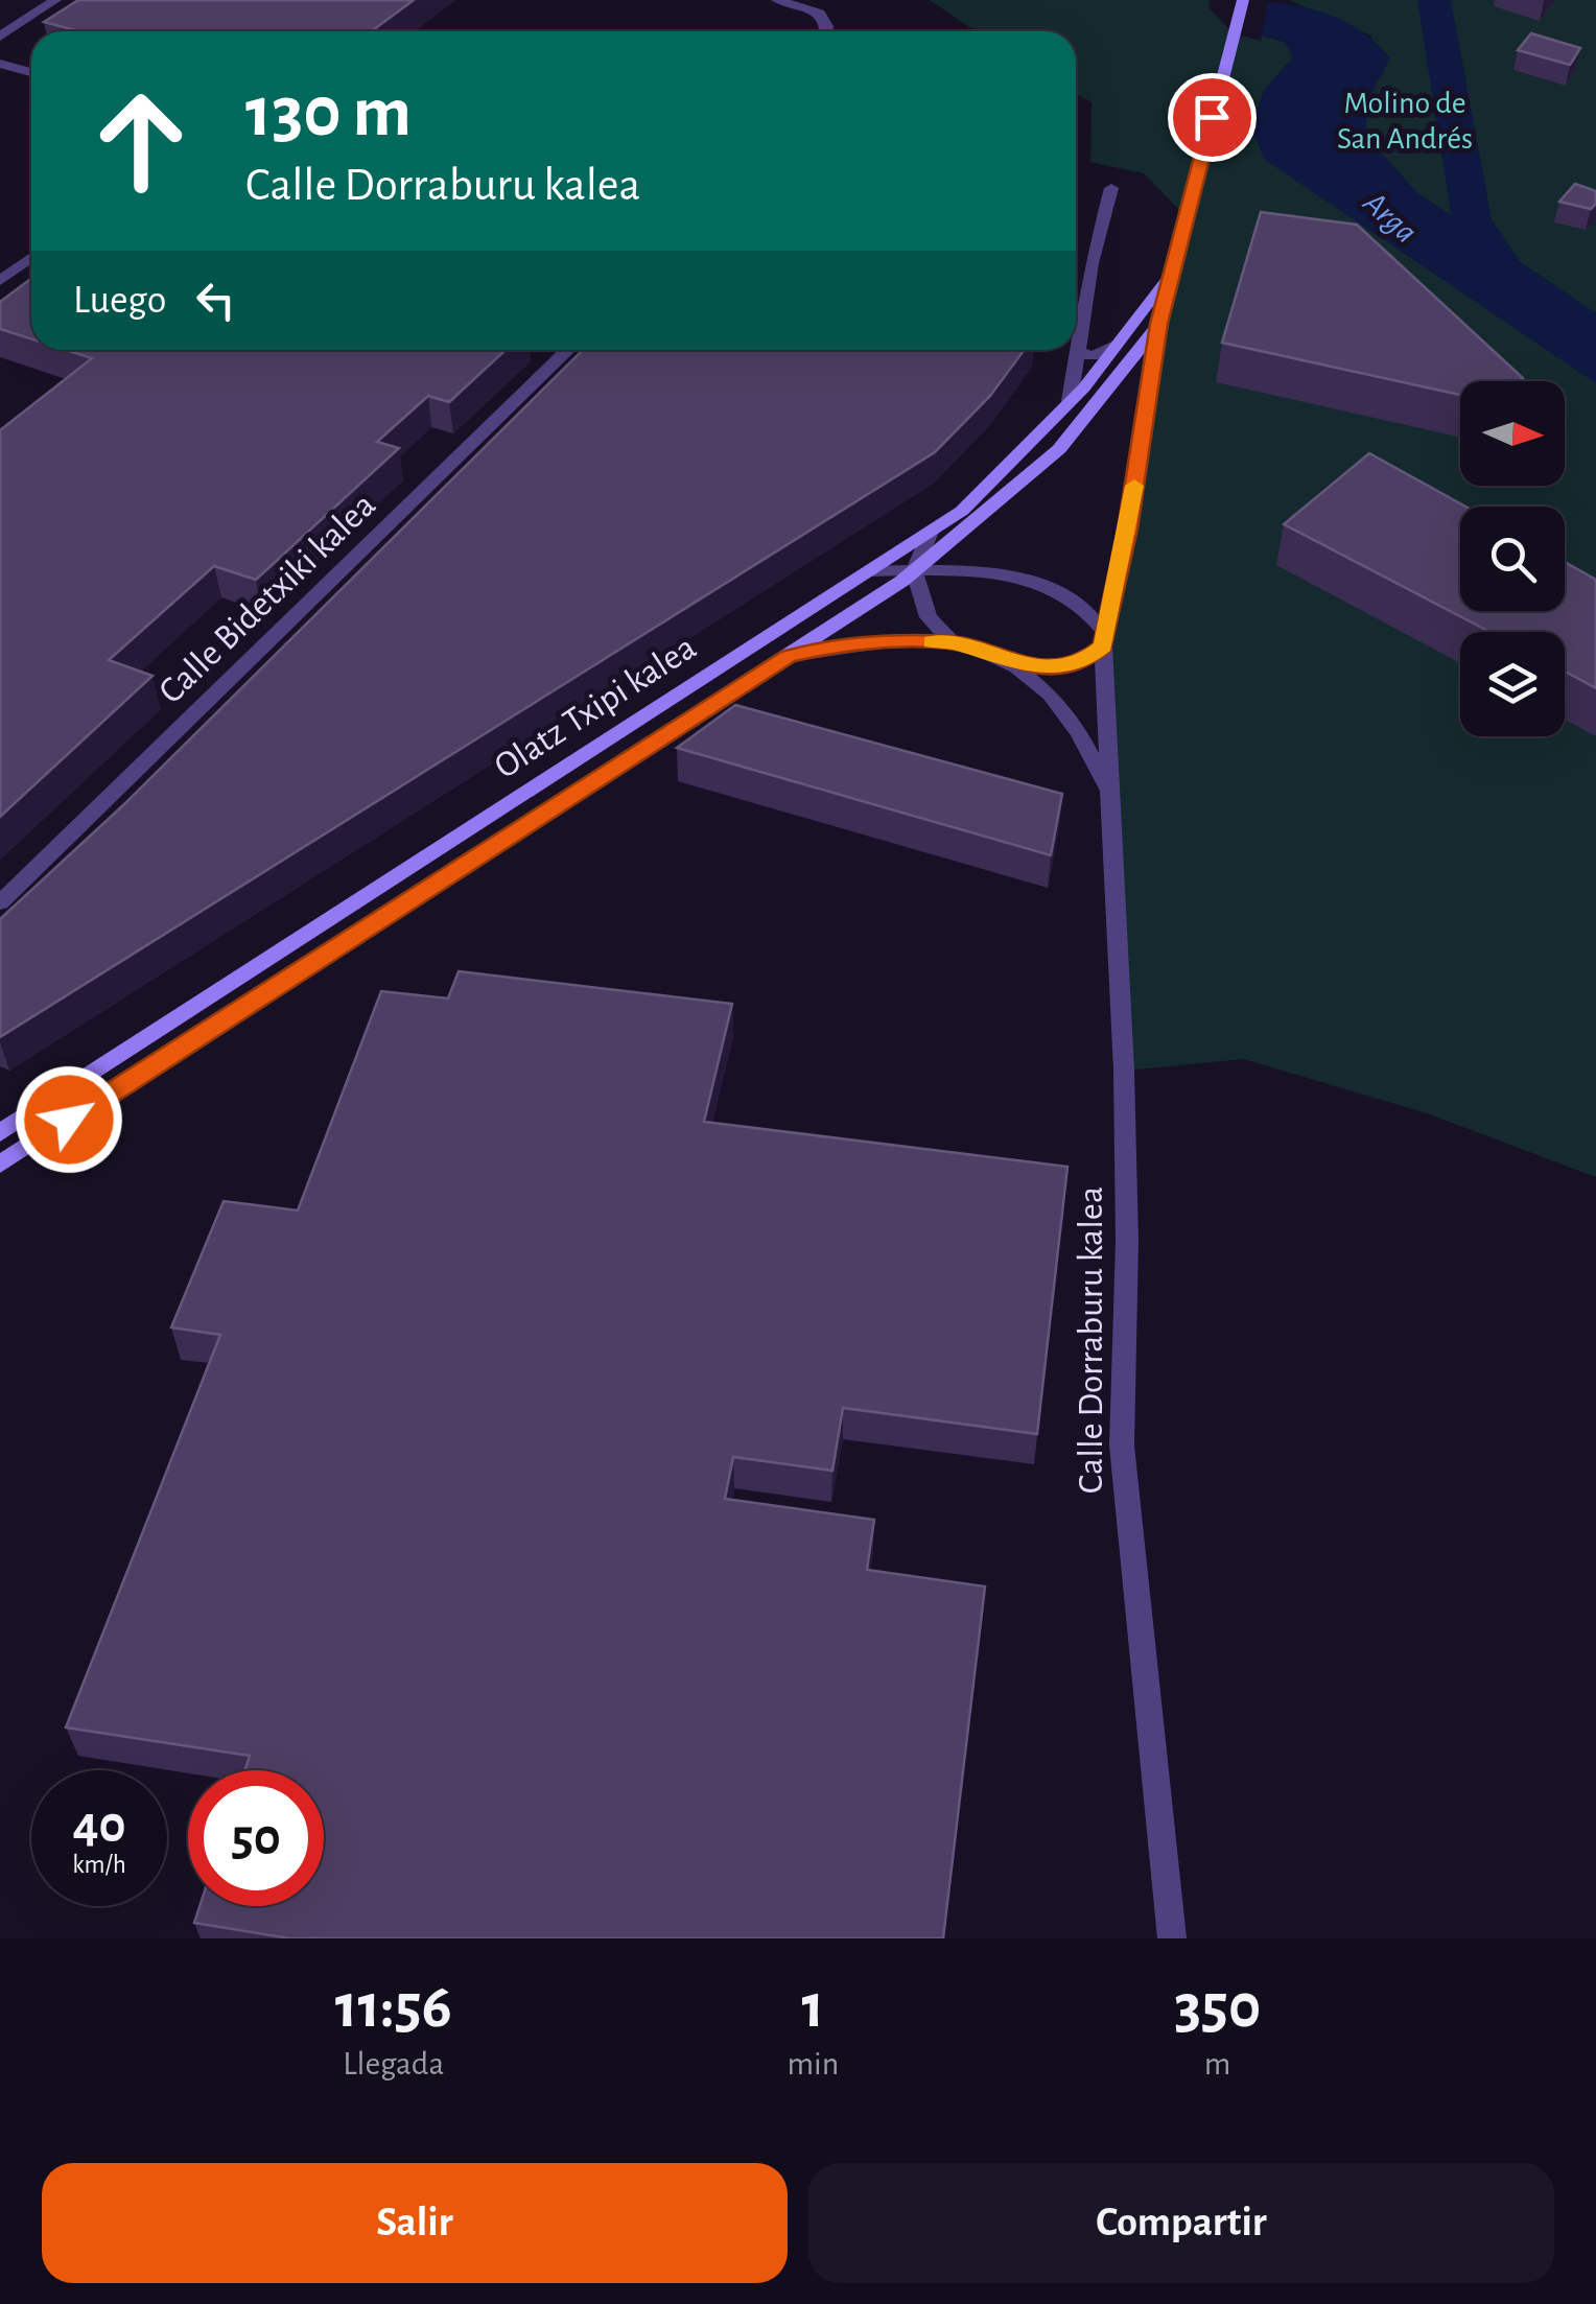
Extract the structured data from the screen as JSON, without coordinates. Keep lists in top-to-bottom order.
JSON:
{
  "streets": {
    "main road": ["Olatz Txipi kalea", "Calle Dorraburu kalea"],
    "street": ["Calle Bidetxiki kalea"]
  },
  "crossings": [
    ["Olatz Txipi kalea", "Calle Dorraburu kalea"]
  ],
  "water": ["Arga"],
  "parks": ["Molino de San Andrés"],
  "north": "right",
  "page": {
    "turn": ["130 m", "Calle Dorraburu kalea"],
    "then": "Luego",
    "speed": "40 km/h",
    "limit": "50",
    "eta": [
      "11:56",
      "Llegada",
      "1",
      "min",
      "350",
      "m"
    ],
    "buttons": ["Salir", "Compartir"]
  }
}
